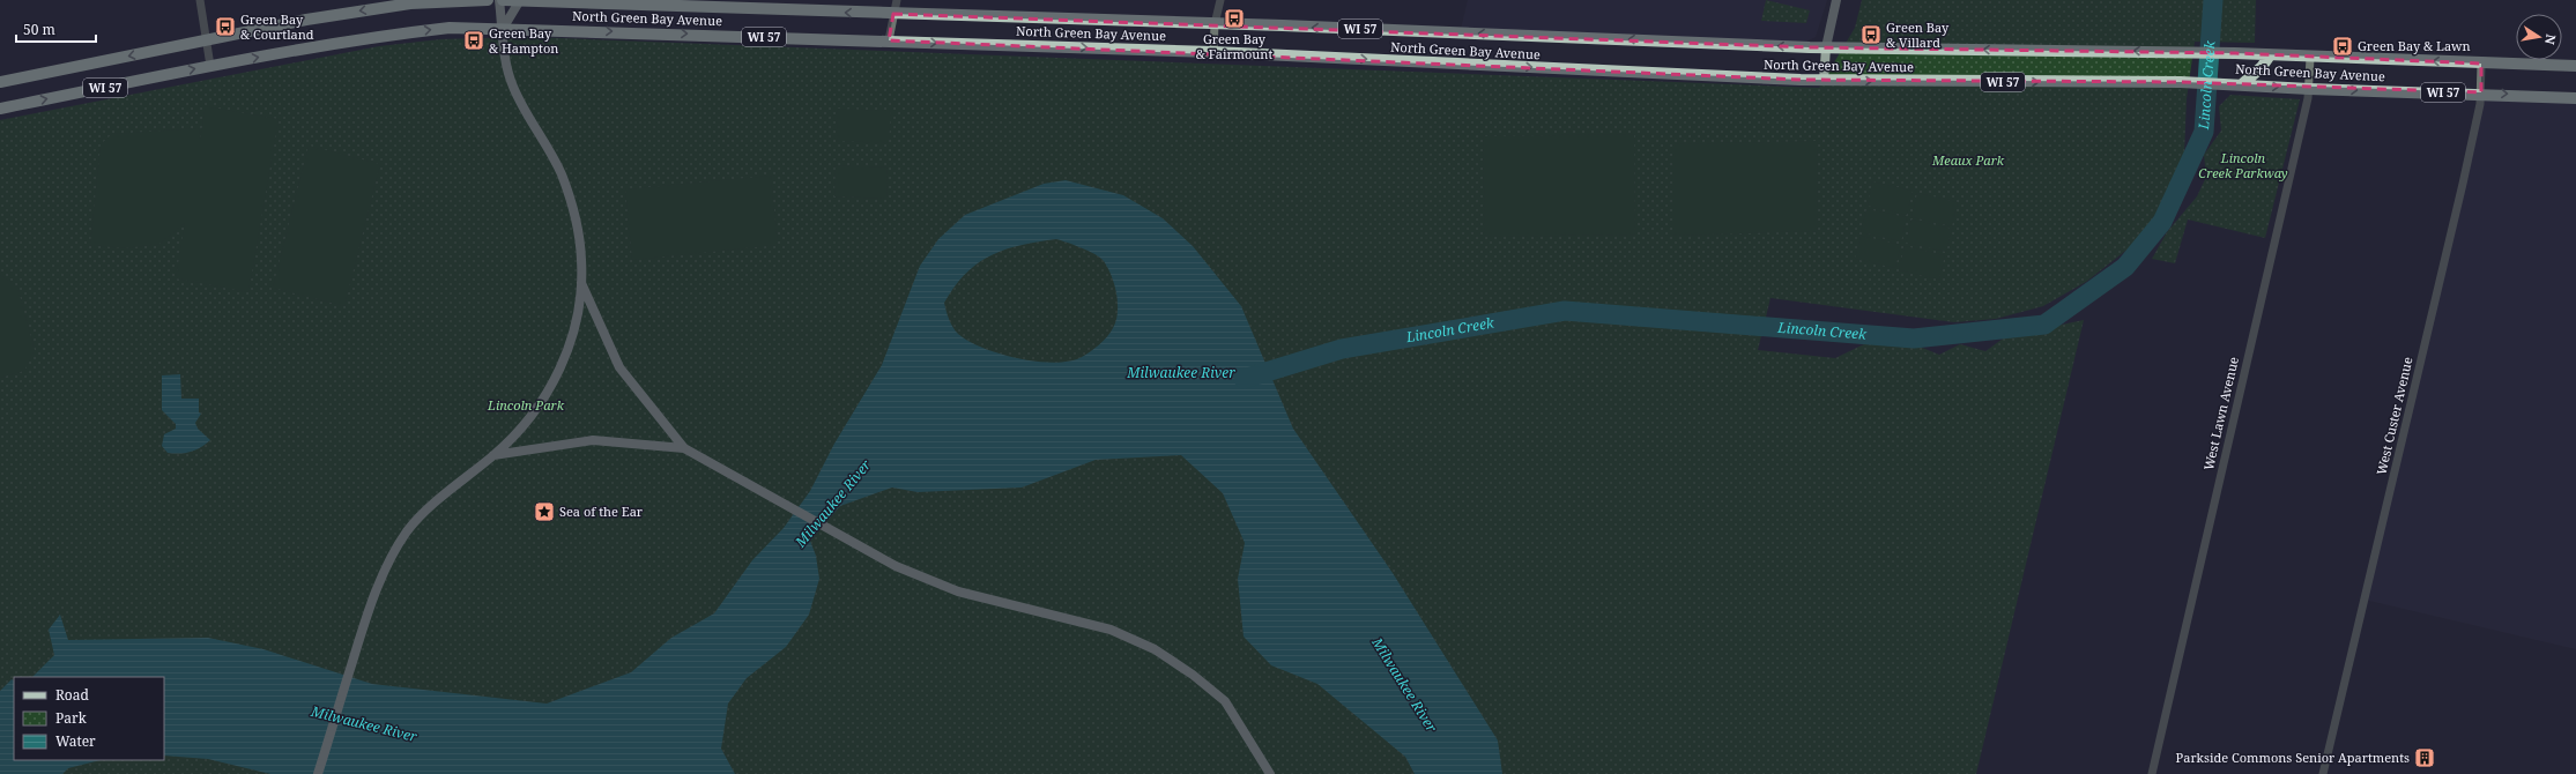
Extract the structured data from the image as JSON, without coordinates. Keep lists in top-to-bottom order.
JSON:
{
  "streets": {
    "main road": ["North Green Bay Avenue", "WI 57"],
    "street": ["West Lawn Avenue", "West Custer Avenue"]
  },
  "crossings": [
    ["North Green Bay Avenue", "West Lawn Avenue"],
    ["North Green Bay Avenue", "West Custer Avenue"]
  ],
  "water": ["Lincoln Creek", "Milwaukee River"],
  "parks": ["Lincoln Creek Parkway", "Meaux Park", "Lincoln Park"],
  "places": {
    "bus stop": [
      "Green Bay & Fairmount",
      "Green Bay & Courtland",
      "Green Bay & Villard",
      "Green Bay & Hampton",
      "Green Bay & Lawn"
    ],
    "place": ["Sea of the Ear"],
    "building": ["Parkside Commons Senior Apartments"]
  },
  "legend": ["Road", "Park", "Water"],
  "scale_bar": "50 m",
  "north": "right"
}
